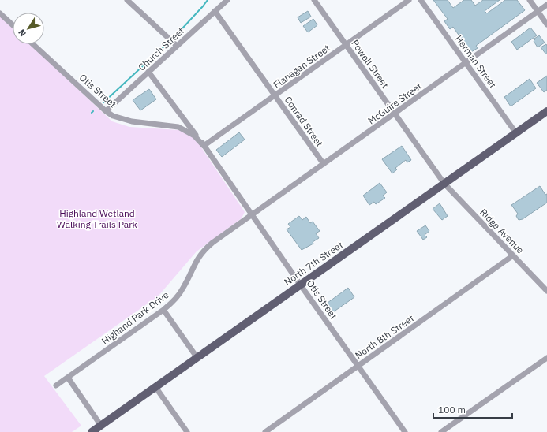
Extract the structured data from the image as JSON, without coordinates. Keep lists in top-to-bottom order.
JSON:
{
  "streets": {
    "main road": ["North 7th Street"],
    "street": [
      "Church Street",
      "Herman Street",
      "Powell Street",
      "Flanagan Street",
      "Otis Street",
      "McGuire Street",
      "Conrad Street",
      "Ridge Avenue",
      "Highand Park Drive",
      "North 8th Street"
    ]
  },
  "crossings": [
    ["Church Street", "Otis Street"],
    ["Church Street", "Conrad Street"],
    ["Herman Street", "McGuire Street"],
    ["Herman Street", "North 7th Street"],
    ["Powell Street", "Flanagan Street"],
    ["Powell Street", "McGuire Street"],
    ["Powell Street", "Ridge Avenue"],
    ["Powell Street", "North 7th Street"],
    ["Flanagan Street", "Otis Street"],
    ["Flanagan Street", "Conrad Street"],
    ["Otis Street", "McGuire Street"],
    ["Otis Street", "North 7th Street"],
    ["Otis Street", "Highand Park Drive"],
    ["Otis Street", "North 8th Street"],
    ["McGuire Street", "Conrad Street"],
    ["McGuire Street", "Highand Park Drive"],
    ["Ridge Avenue", "North 7th Street"],
    ["Ridge Avenue", "North 8th Street"]
  ],
  "parks": ["Highland Wetland Walking Trails Park"],
  "scale_bar": "100 m",
  "north": "bottom left"
}
